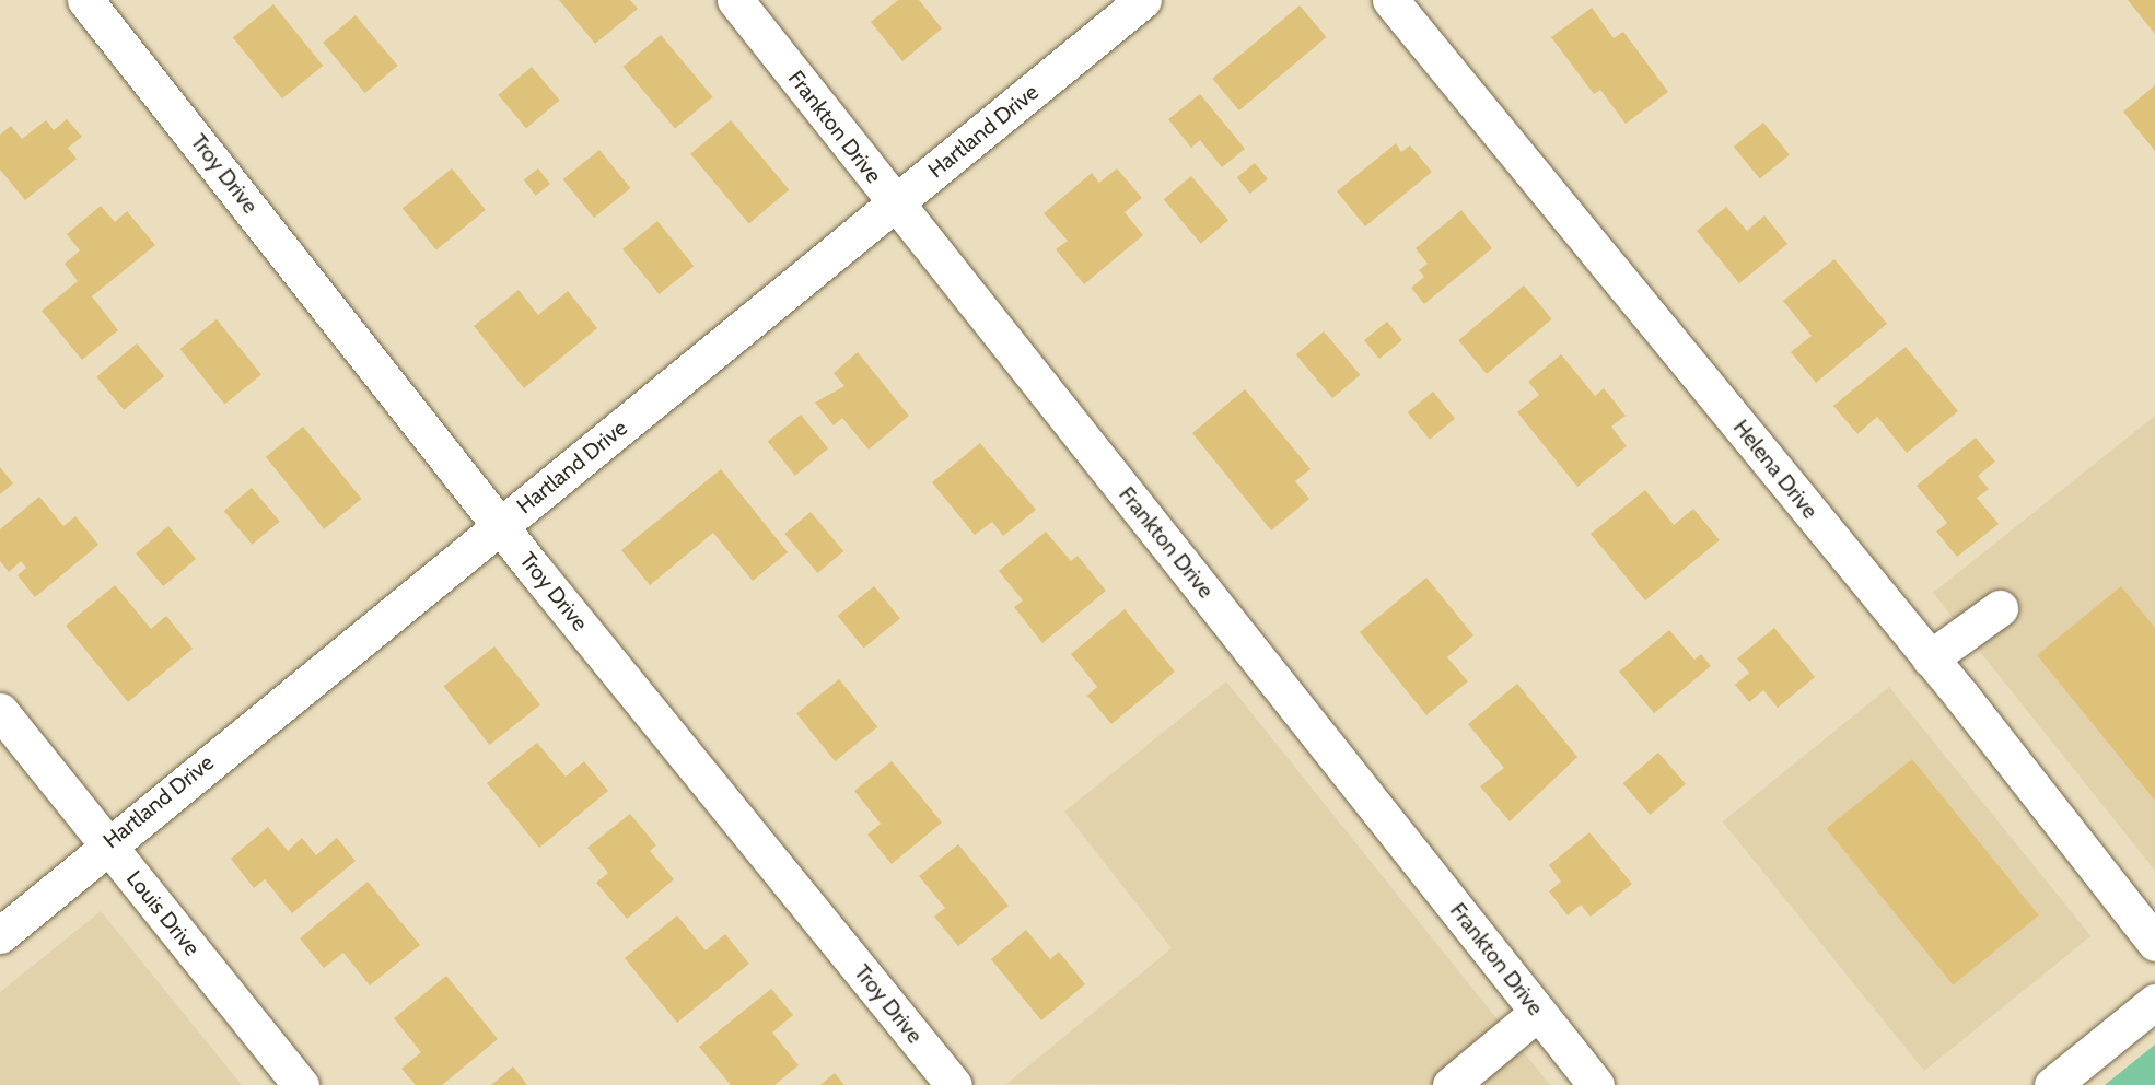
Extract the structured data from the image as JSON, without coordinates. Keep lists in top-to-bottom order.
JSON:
{
  "streets": {
    "street": [
      "Frankton Drive",
      "Hartland Drive",
      "Troy Drive",
      "Helena Drive",
      "Louis Drive"
    ]
  },
  "crossings": [
    ["Frankton Drive", "Hartland Drive"],
    ["Hartland Drive", "Troy Drive"],
    ["Hartland Drive", "Louis Drive"]
  ]
}
